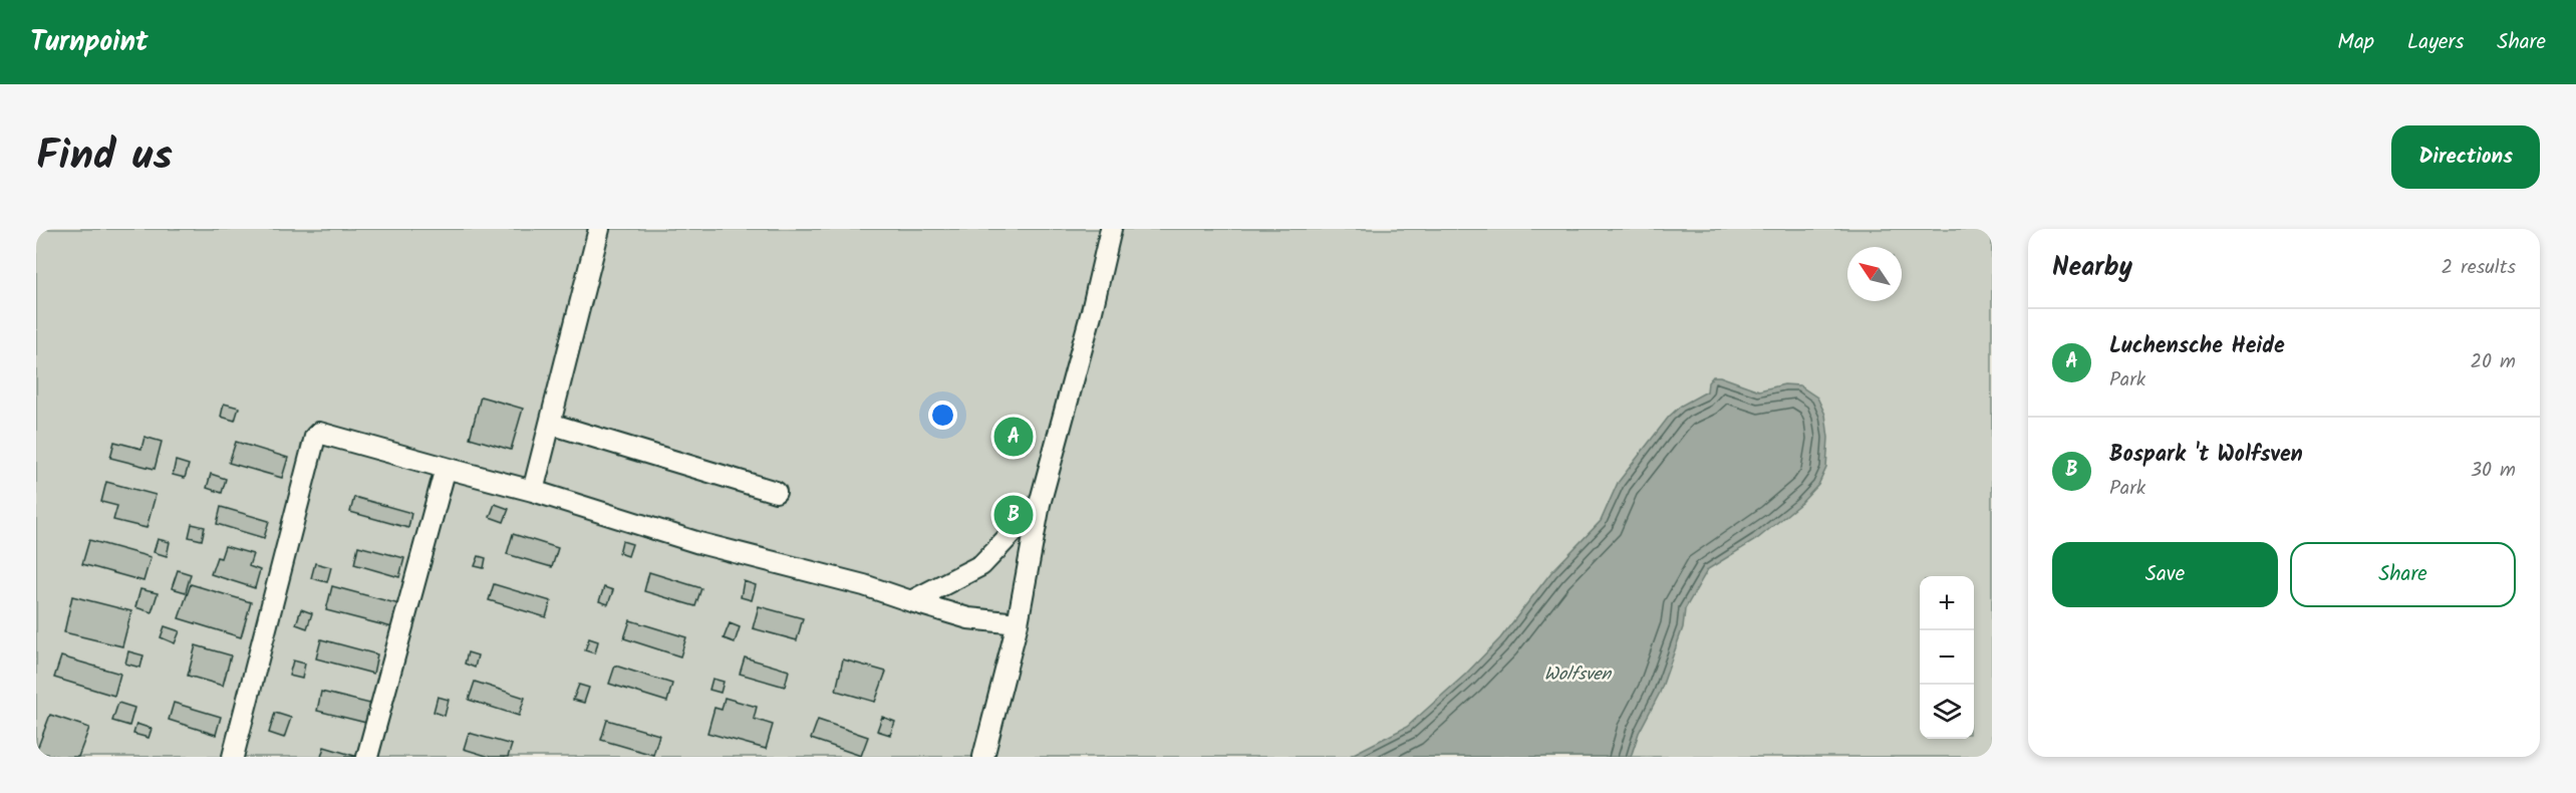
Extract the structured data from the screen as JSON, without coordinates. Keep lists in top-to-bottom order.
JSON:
{
  "water": ["Wolfsven"],
  "north": "top left",
  "page": {
    "header": "Turnpoint",
    "nav": ["Map", "Layers", "Share"],
    "title": "Find us",
    "buttons": [
      "Directions",
      ["Save", "Share"]
    ],
    "heading": ["Nearby", "2 results"],
    "list": [
      {
        "mark": "A",
        "name": "Luchensche Heide",
        "note": "Park",
        "value": "20 m"
      },
      {
        "mark": "B",
        "name": "Bospark 't Wolfsven",
        "note": "Park",
        "value": "30 m"
      }
    ],
    "pins": ["A", "B"],
    "map_buttons": ["+", "−"]
  }
}
